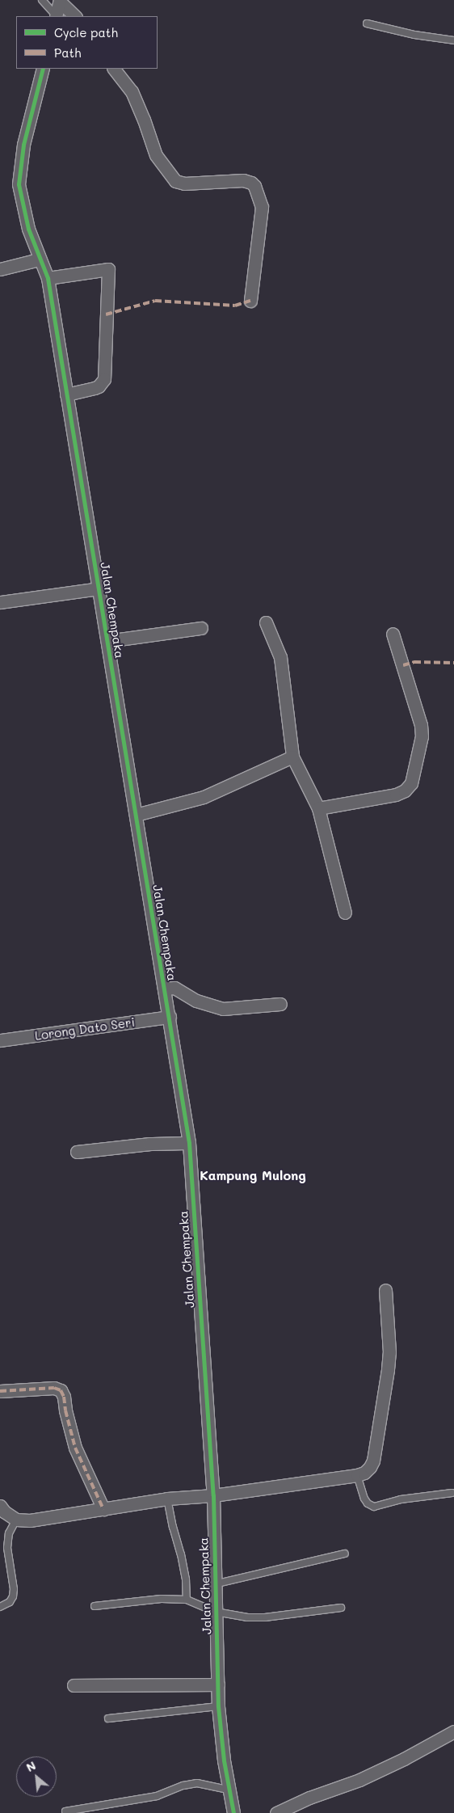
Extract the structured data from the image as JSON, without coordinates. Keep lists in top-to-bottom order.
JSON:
{
  "streets": {
    "street": ["Jalan Chempaka", "Lorong Dato Seri"]
  },
  "crossings": [
    ["Jalan Chempaka", "Lorong Dato Seri"]
  ],
  "districts": ["Kampung Mulong"],
  "legend": ["Cycle path", "Path"],
  "north": "top left"
}
